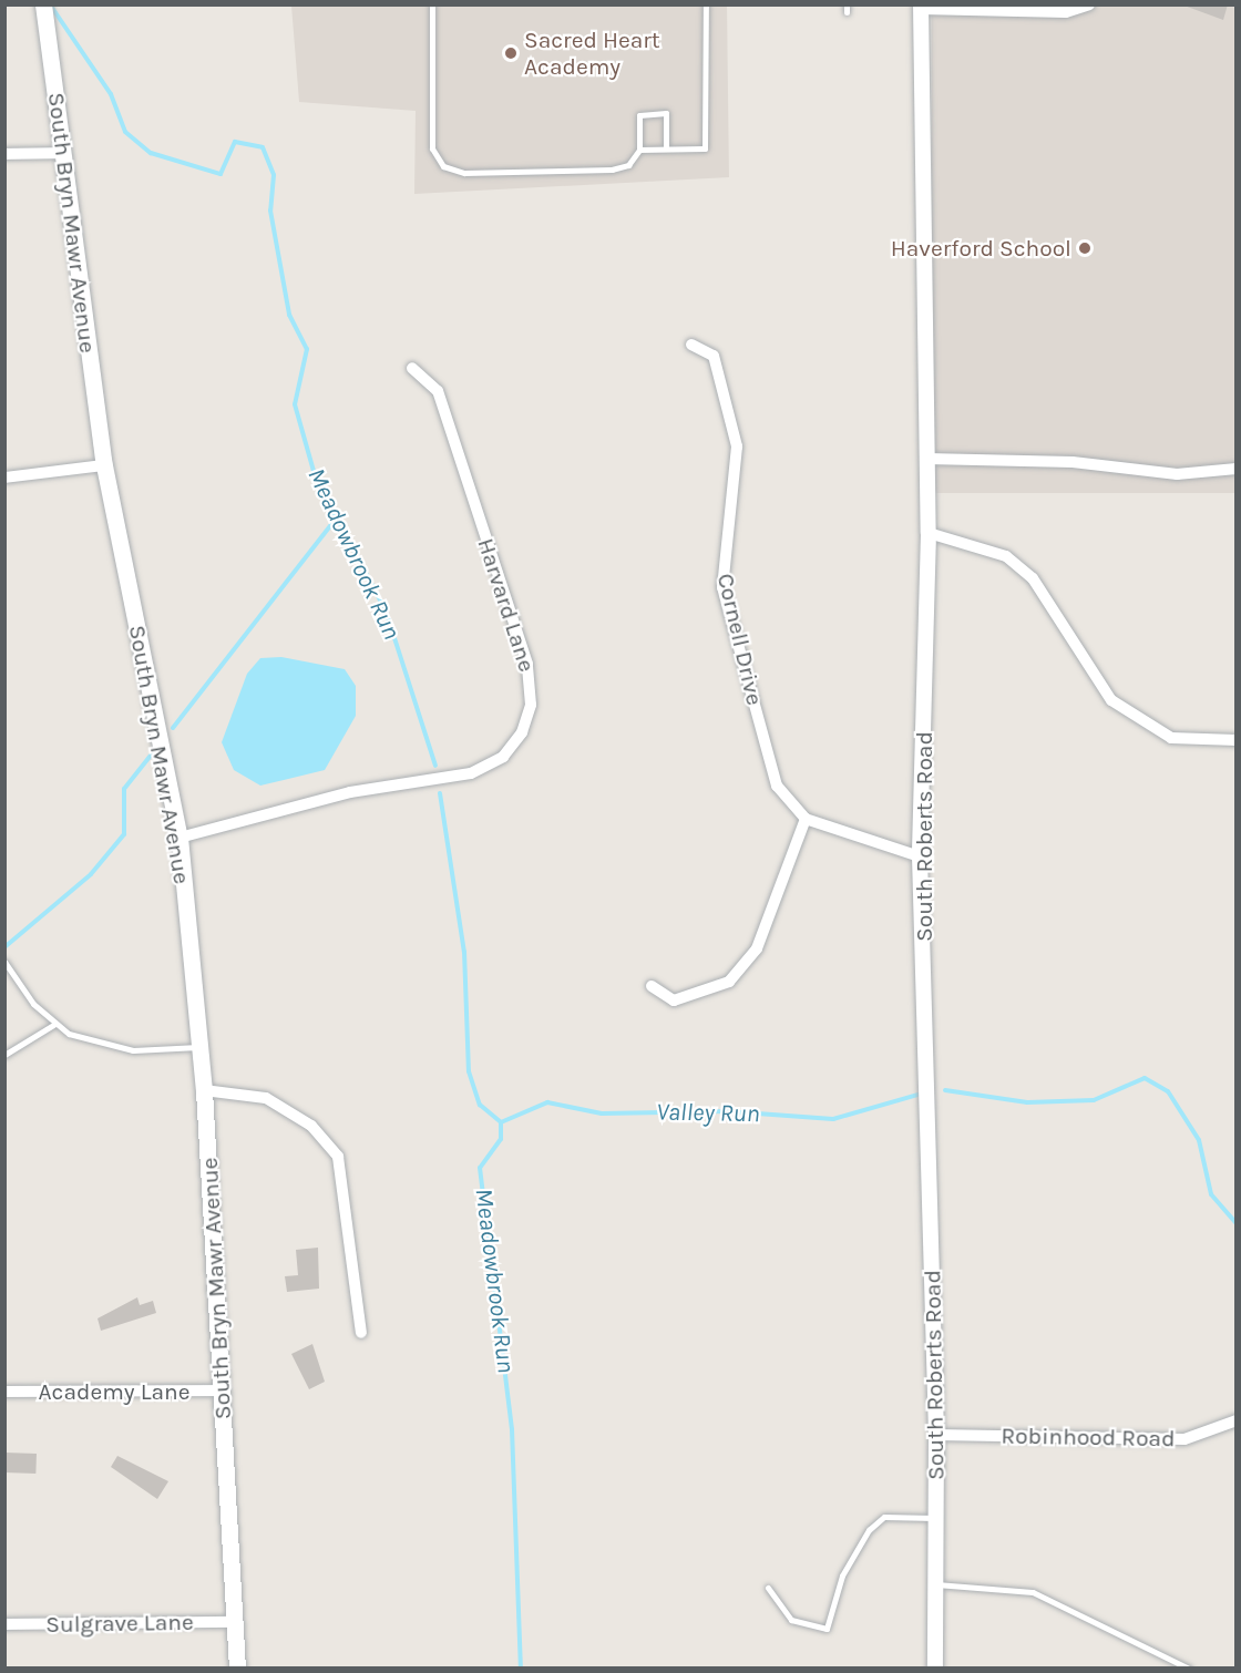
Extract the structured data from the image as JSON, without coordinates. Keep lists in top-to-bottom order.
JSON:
{
  "streets": {
    "main road": ["South Bryn Mawr Avenue"],
    "street": [
      "Harvard Lane",
      "Cornell Drive",
      "South Roberts Road",
      "Academy Lane",
      "Robinhood Road",
      "Sulgrave Lane"
    ]
  },
  "crossings": [
    ["South Bryn Mawr Avenue", "Harvard Lane"],
    ["South Bryn Mawr Avenue", "Academy Lane"],
    ["South Bryn Mawr Avenue", "Sulgrave Lane"],
    ["South Roberts Road", "Robinhood Road"]
  ],
  "water": ["Meadowbrook Run", "Valley Run"],
  "places": ["Sacred Heart Academy", "Haverford School"]
}
